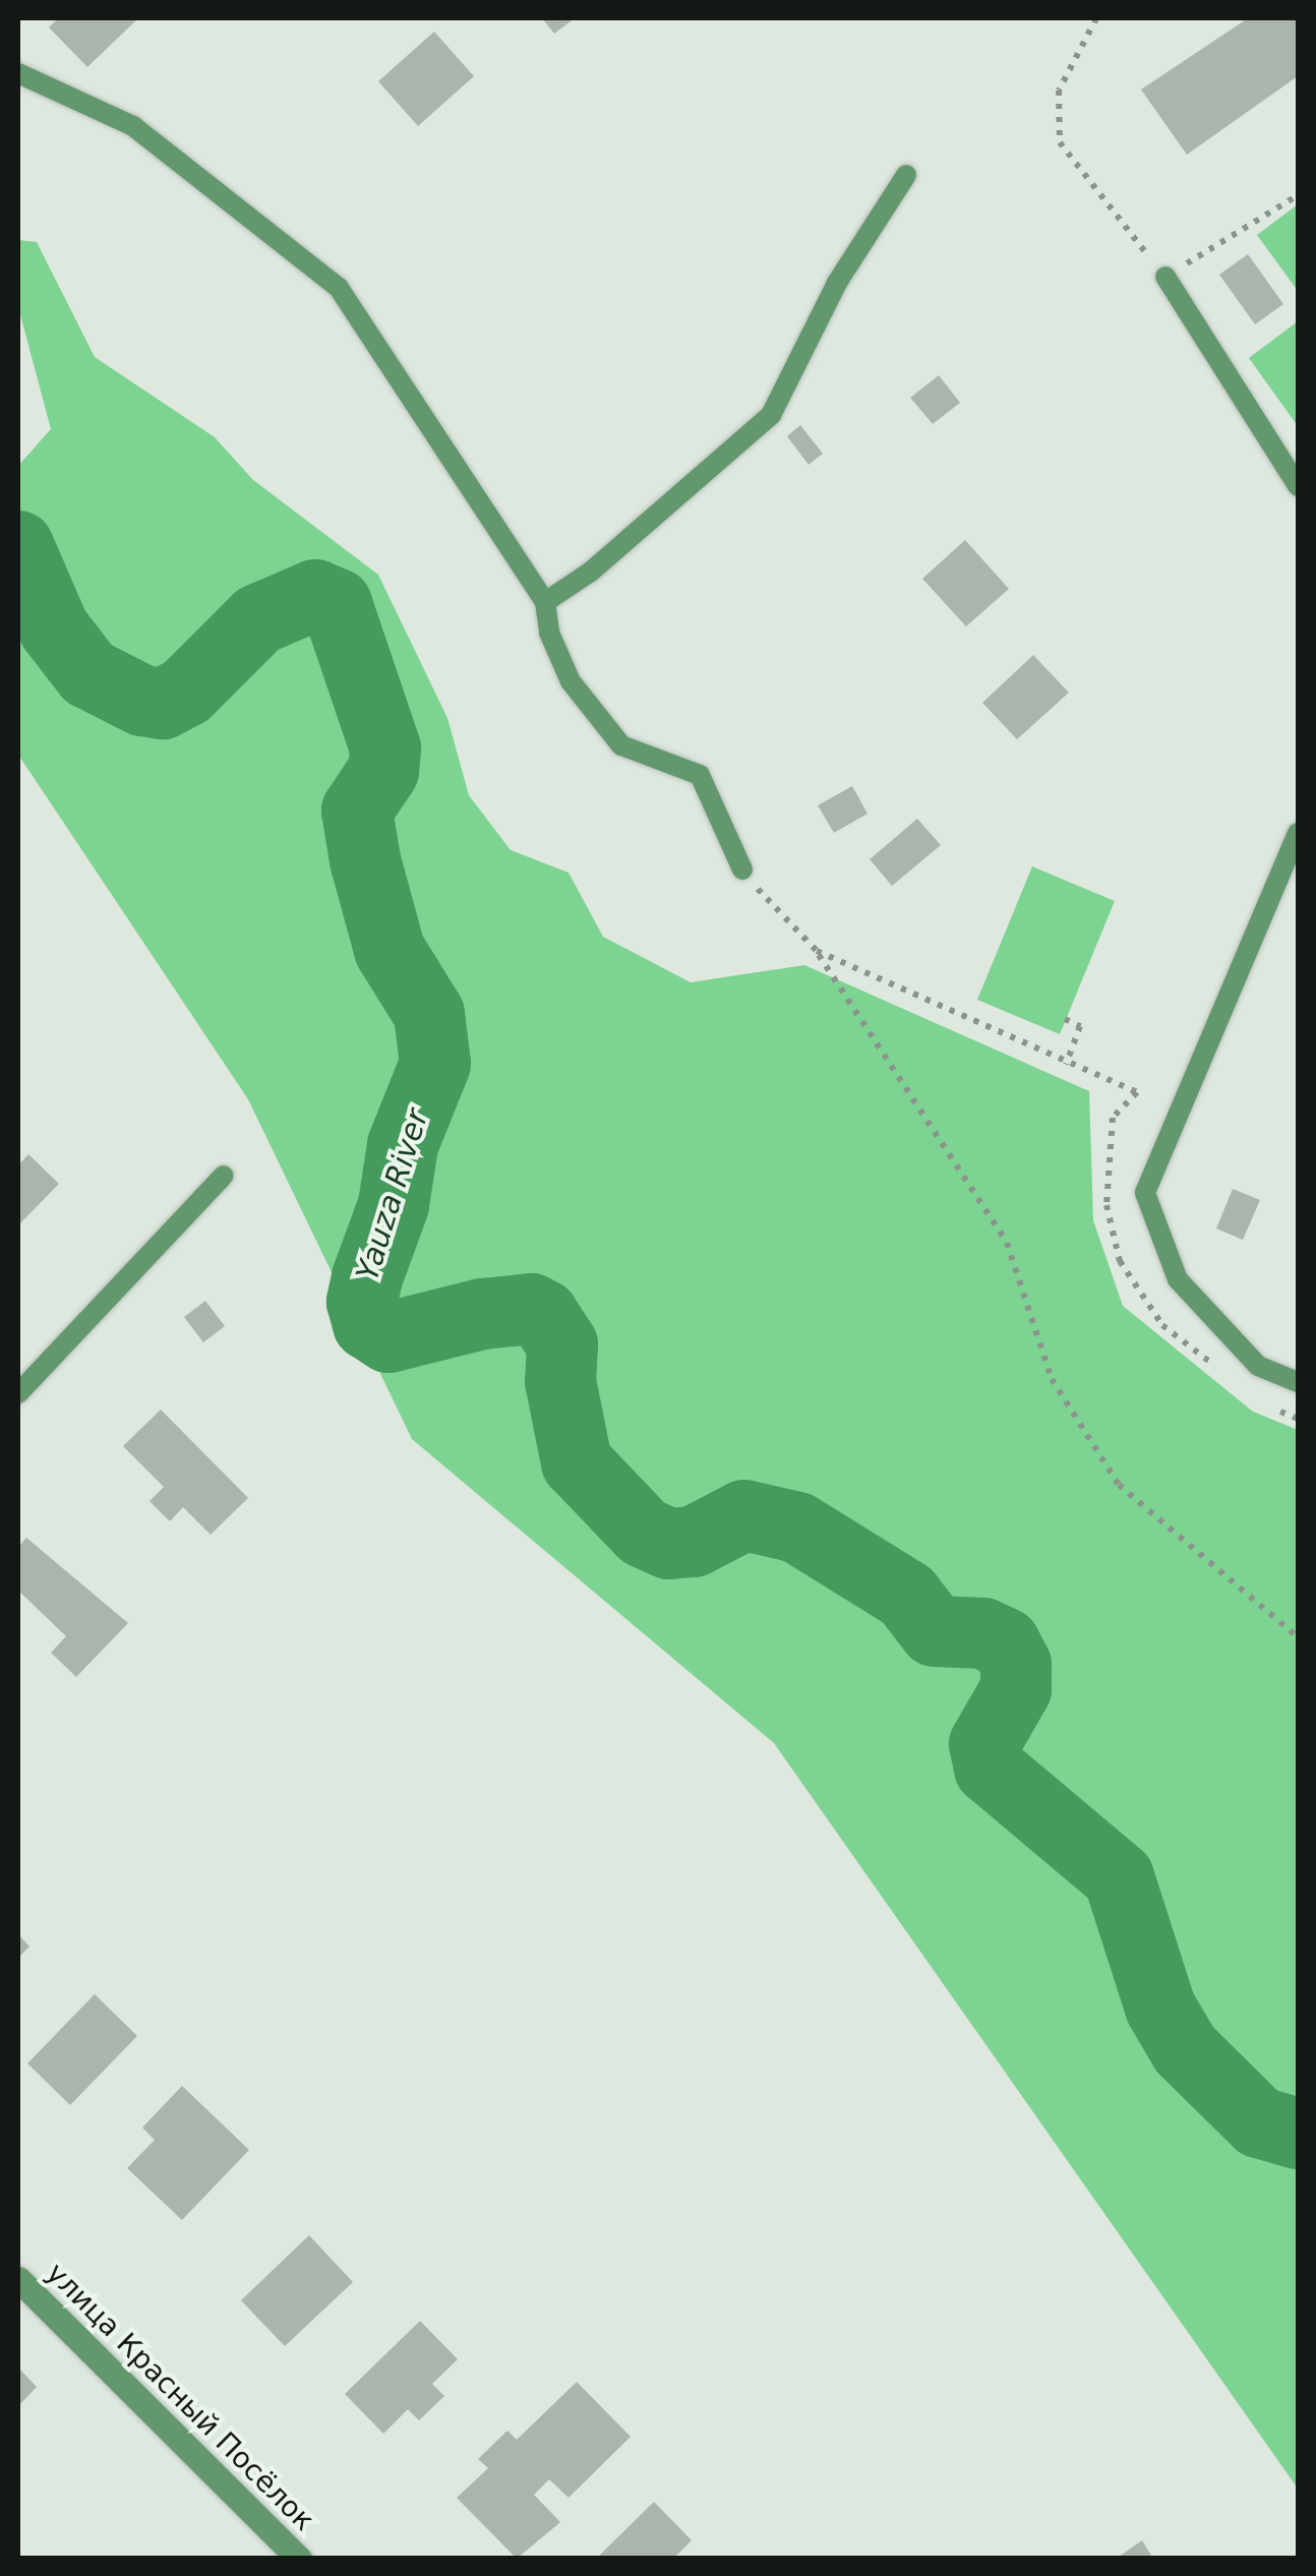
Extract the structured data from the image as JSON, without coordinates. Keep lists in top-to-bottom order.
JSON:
{
  "streets": {
    "street": ["улица Красный Посёлок"]
  },
  "water": ["Yauza River"]
}
